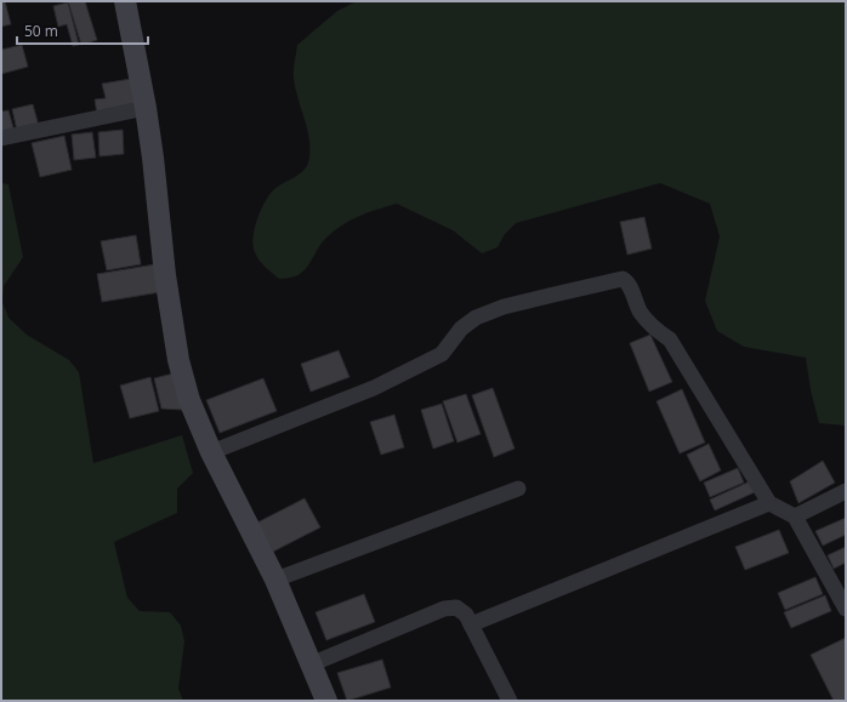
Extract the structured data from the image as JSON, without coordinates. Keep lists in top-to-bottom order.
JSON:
{
  "scale_bar": "50 m"
}
